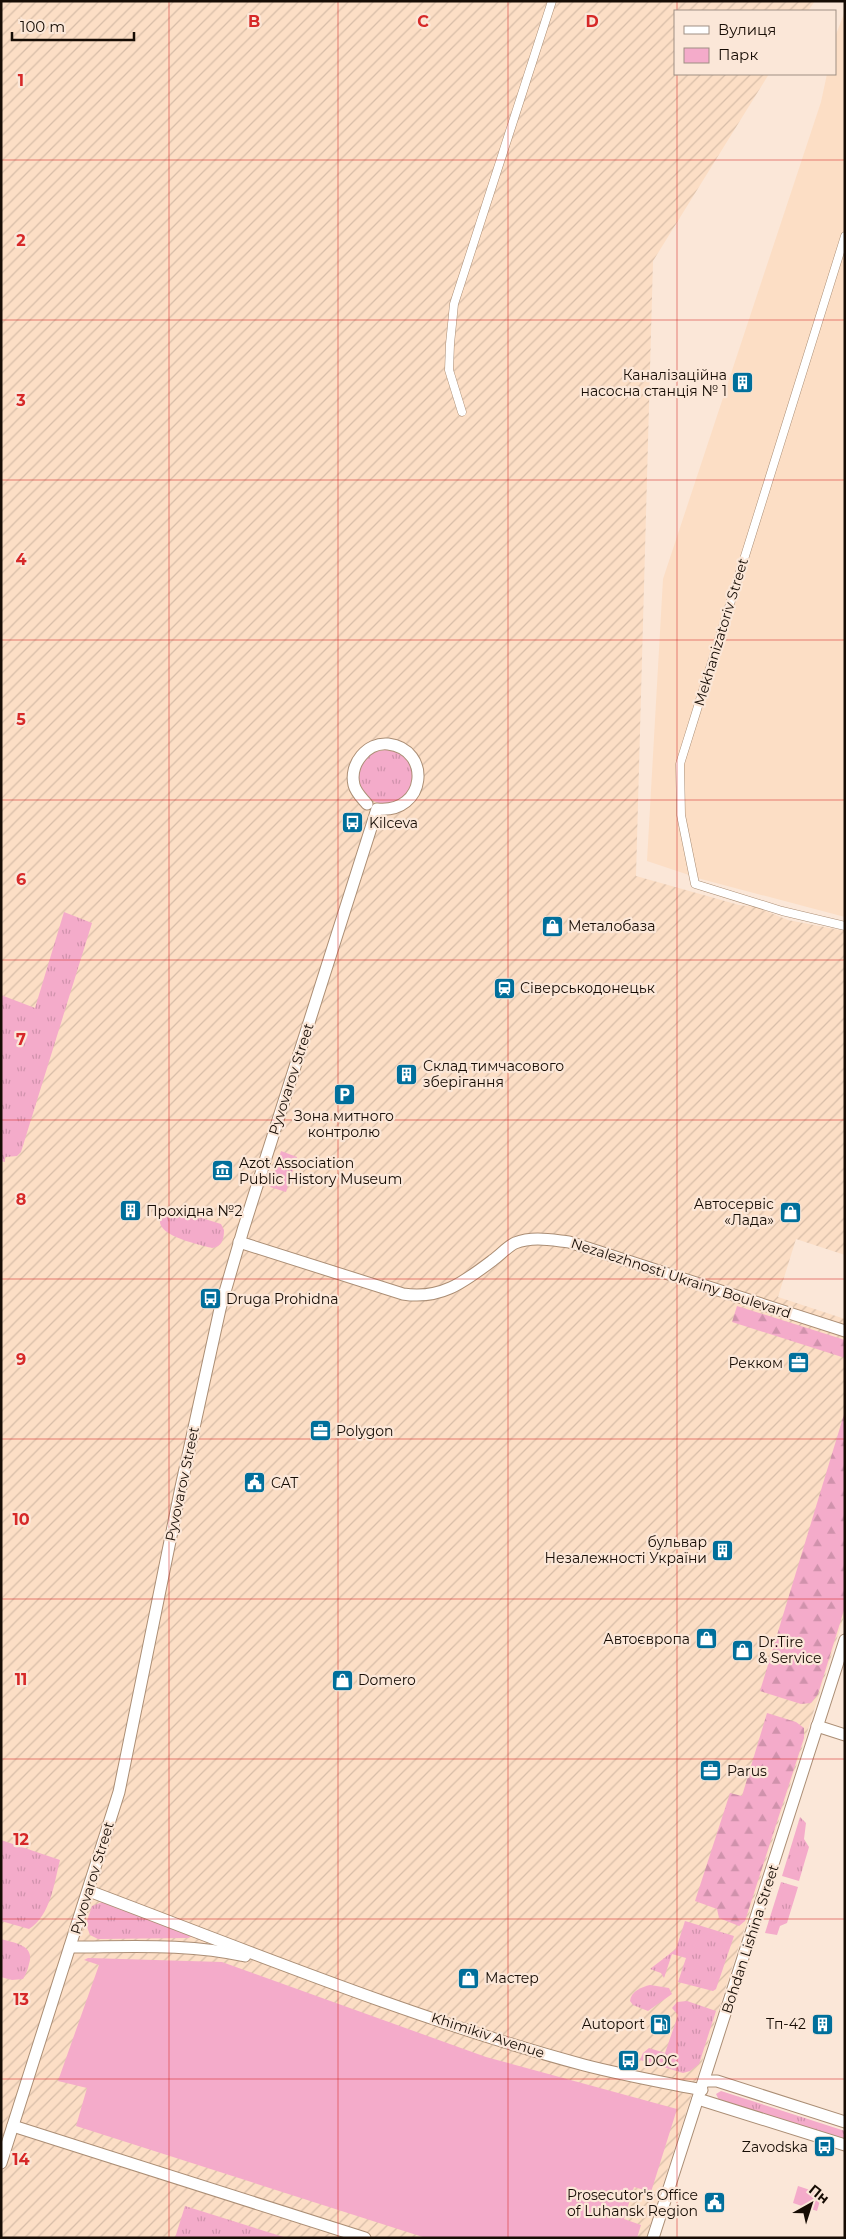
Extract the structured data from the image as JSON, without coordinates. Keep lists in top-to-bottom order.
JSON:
{
  "streets": {
    "street": [
      "Mekhanizatoriv Street",
      "Pyvovarov Street",
      "Nezalezhnosti Ukrainy Boulevard",
      "Bohdan Lishina Street",
      "Khimikiv Avenue"
    ]
  },
  "crossings": [
    ["Pyvovarov Street", "Nezalezhnosti Ukrainy Boulevard"],
    ["Pyvovarov Street", "Khimikiv Avenue"],
    ["Bohdan Lishina Street", "Khimikiv Avenue"]
  ],
  "places": {
    "building": [
      "Каналізаційна насосна станція № 1",
      "Склад тимчасового зберігання",
      "Прохідна №2",
      "бульвар Незалежності України",
      "Тп-42"
    ],
    "bus stop": [
      "Kilceva",
      "Druga Prohidna",
      "DOC",
      "Zavodska"
    ],
    "shop": [
      "Металобаза",
      "Автосервіс «Лада»",
      "Автоєвропа",
      "Dr.Tire & Service",
      "Domero",
      "Мастер"
    ],
    "station": ["Сіверськодонецьк"],
    "parking": ["Зона митного контролю"],
    "museum": ["Azot Association Public History Museum"],
    "office": ["Рекком", "Polygon", "Parus"],
    "public building": ["CAT", "Prosecutor's Office of Luhansk Region"],
    "fuel station": ["Autoport"]
  },
  "legend": ["Вулиця", "Парк"],
  "scale_bar": "100 m",
  "north": "top right",
  "grid": {
    "columns": ["B", "C", "D"],
    "rows": [
      "1",
      "2",
      "3",
      "4",
      "5",
      "6",
      "7",
      "8",
      "9",
      "10",
      "11",
      "12",
      "13",
      "14"
    ]
  }
}
